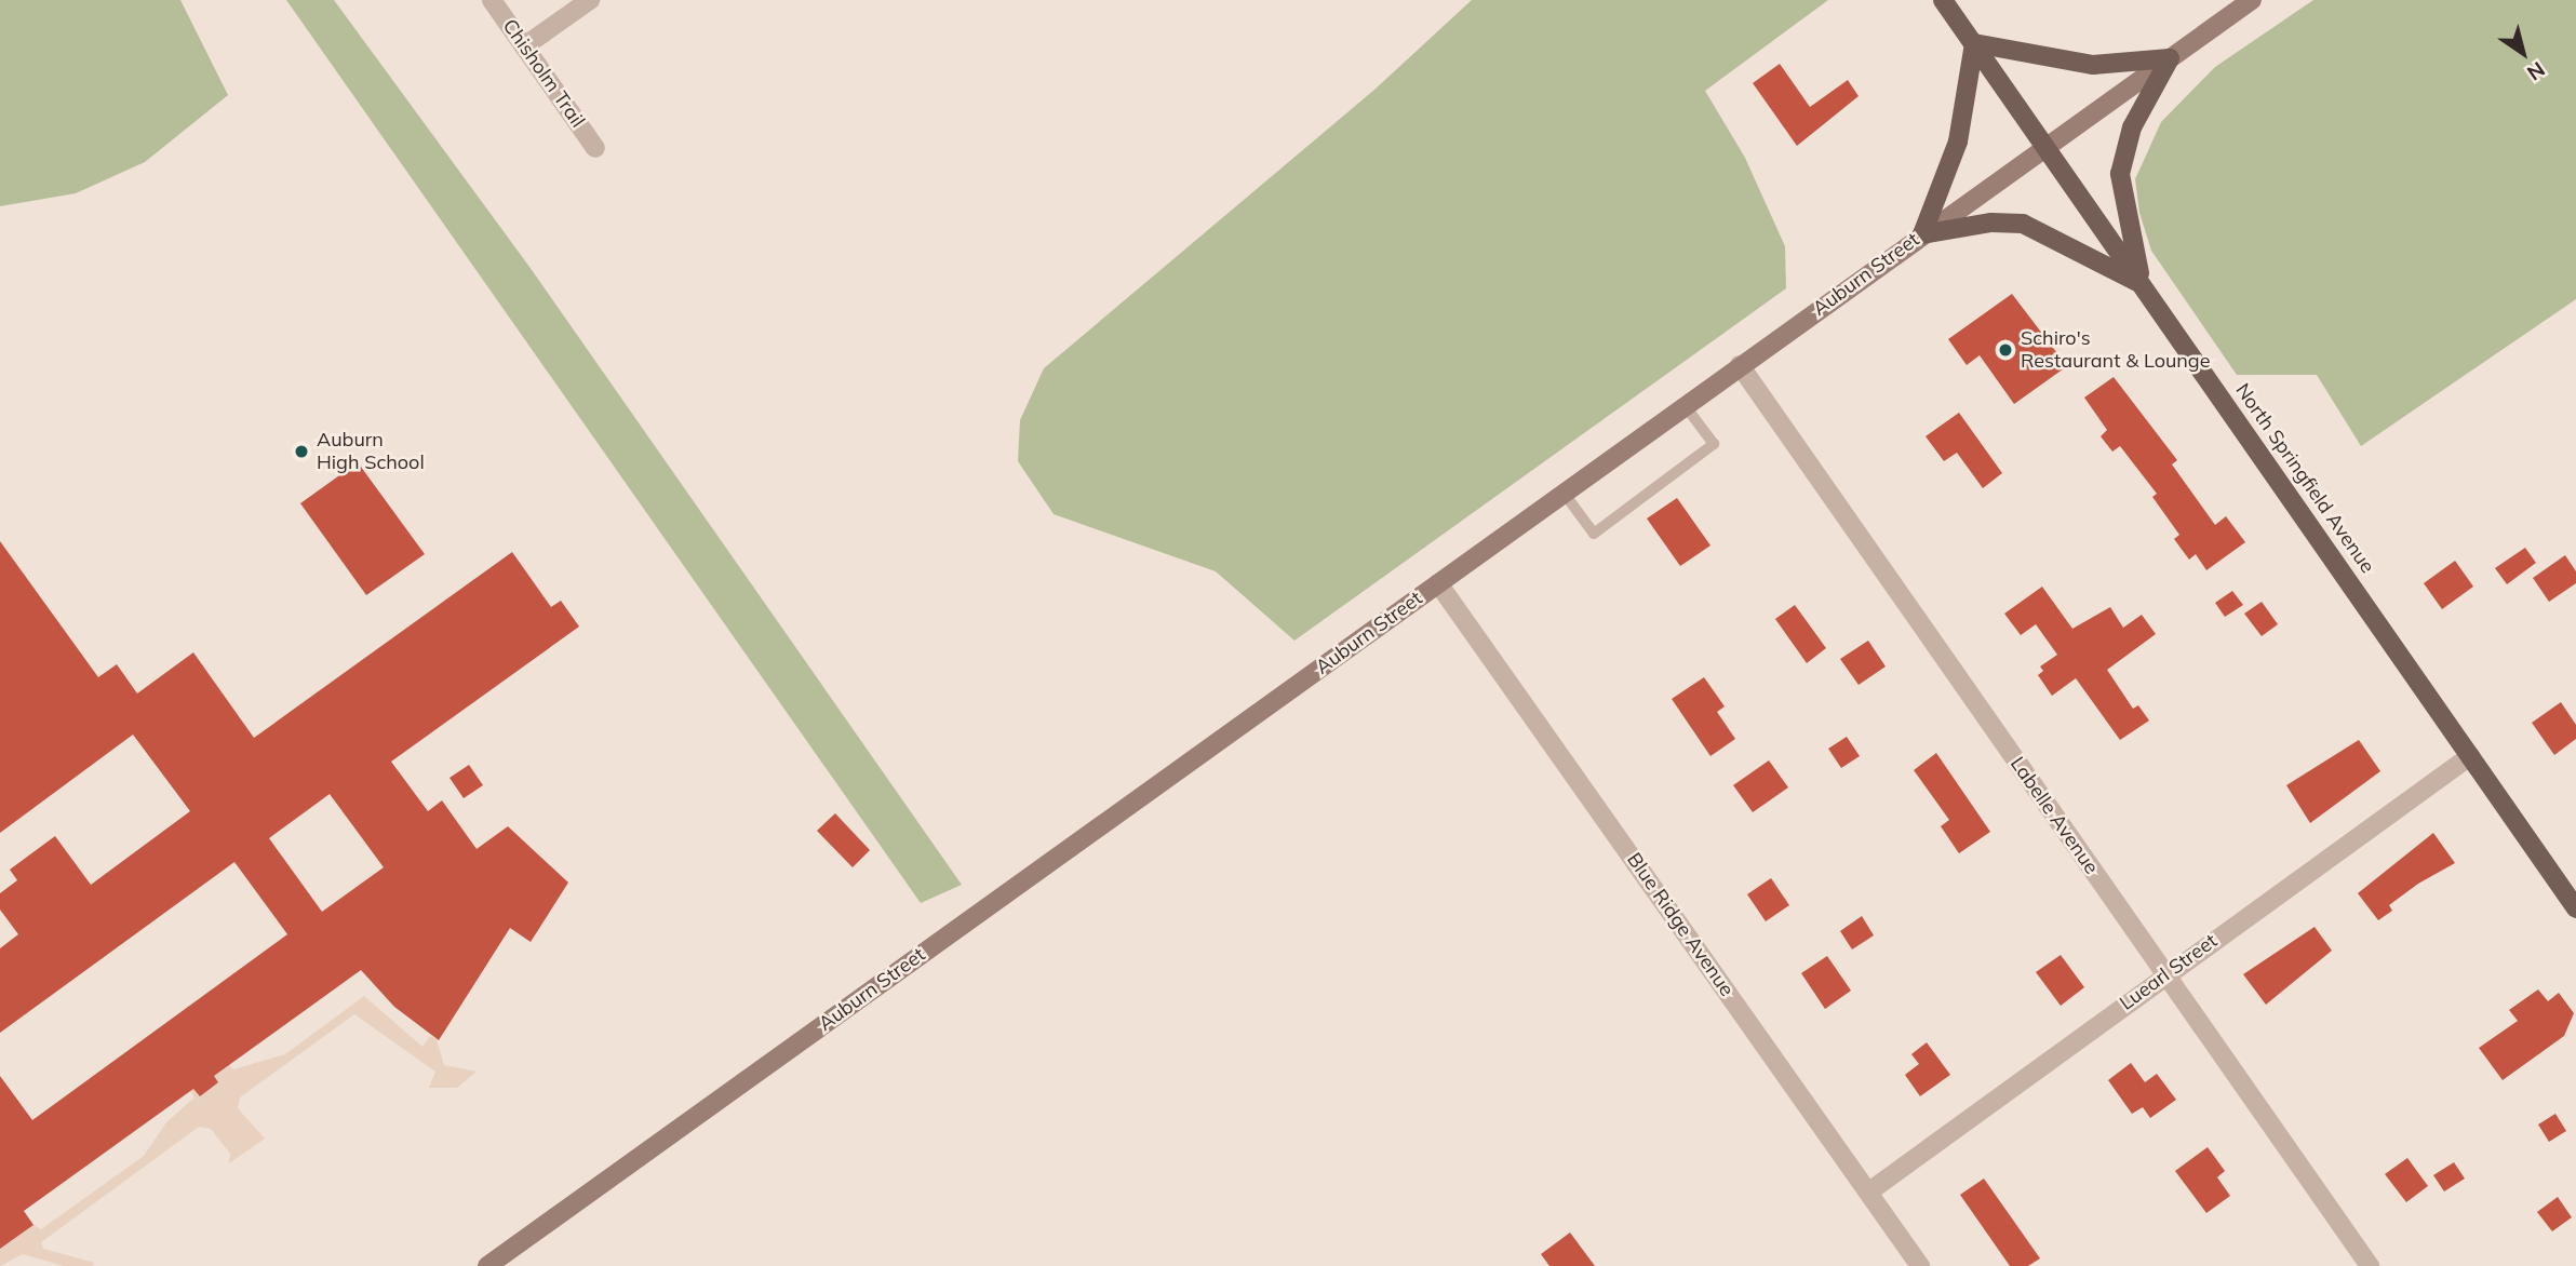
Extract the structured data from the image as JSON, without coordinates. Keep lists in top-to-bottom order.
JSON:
{
  "streets": {
    "main road": ["Auburn Street", "North Springfield Avenue"],
    "street": [
      "Chisholm Trail",
      "Labelle Avenue",
      "Blue Ridge Avenue",
      "Luearl Street"
    ]
  },
  "crossings": [
    ["Auburn Street", "North Springfield Avenue"],
    ["Auburn Street", "Labelle Avenue"],
    ["Auburn Street", "Blue Ridge Avenue"],
    ["North Springfield Avenue", "Luearl Street"],
    ["Labelle Avenue", "Luearl Street"],
    ["Blue Ridge Avenue", "Luearl Street"]
  ],
  "places": ["Schiro's Restaurant & Lounge", "Auburn High School"],
  "north": "bottom right"
}
